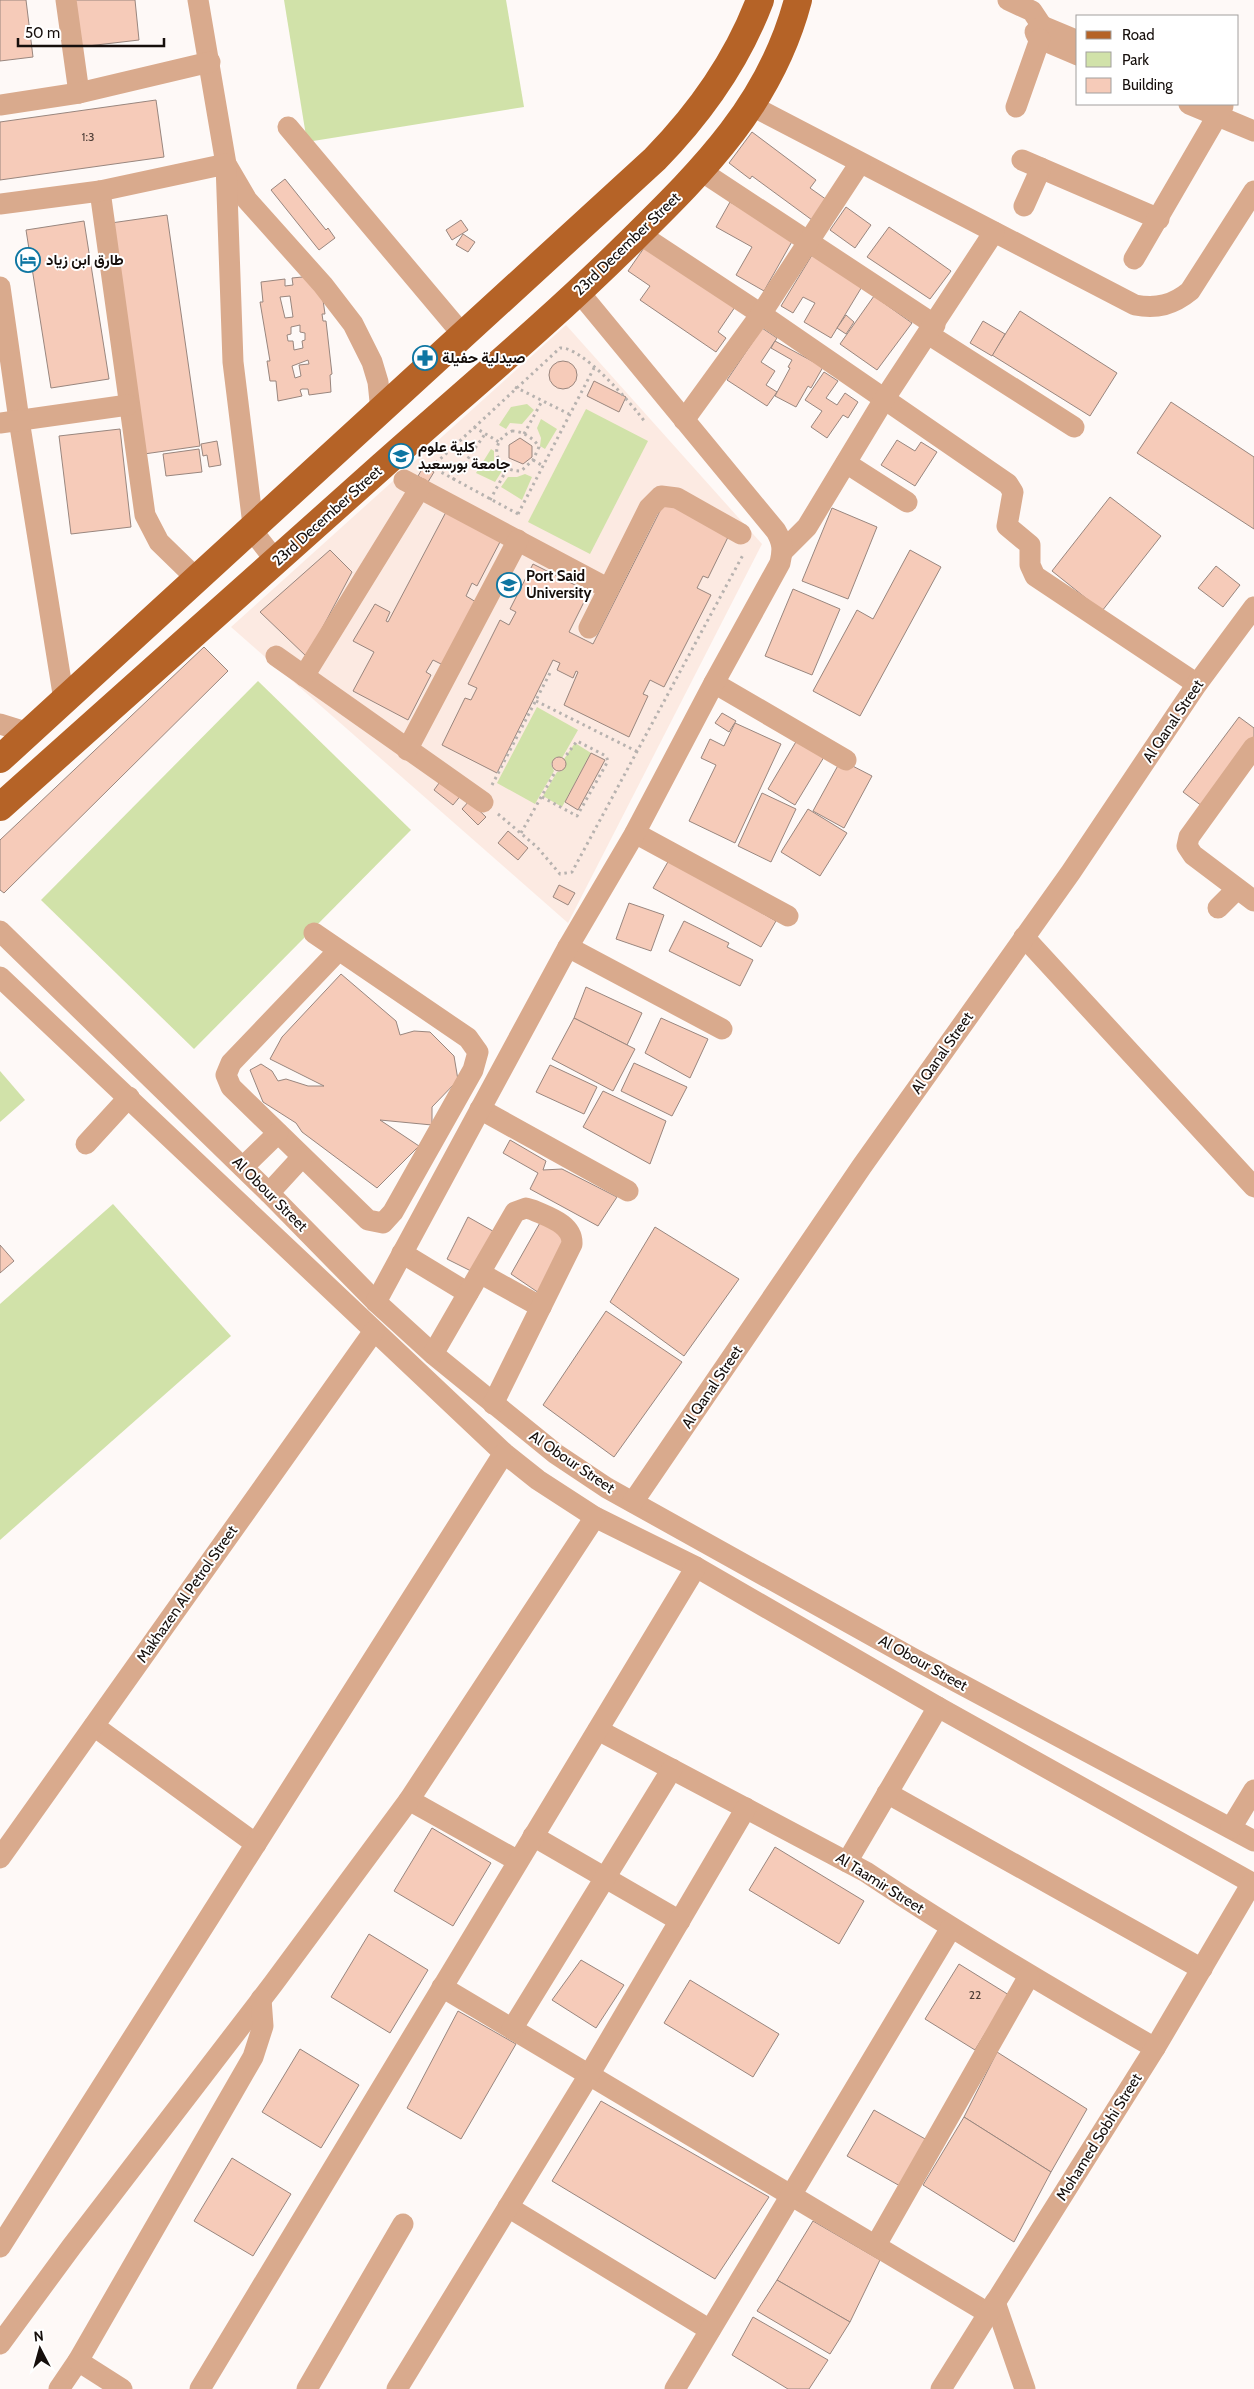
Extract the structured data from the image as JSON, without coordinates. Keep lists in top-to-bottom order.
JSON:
{
  "streets": {
    "main road": ["23rd December Street"],
    "street": [
      "Al Qanal Street",
      "Al Obour Street",
      "Makhazen Al Petrol Street",
      "Al Taamir Street",
      "Mohamed Sobhi Street"
    ]
  },
  "crossings": [
    ["Al Qanal Street", "Al Obour Street"],
    ["Al Obour Street", "Makhazen Al Petrol Street"],
    ["Al Obour Street", "Mohamed Sobhi Street"],
    ["Al Taamir Street", "Mohamed Sobhi Street"]
  ],
  "places": {
    "hotel": ["طارق ابن زياد"],
    "pharmacy": ["صيدلية حفيلة"],
    "school or university": ["كلية علوم جامعة بورسعيد", "Port Said University"]
  },
  "house_numbers": ["1:3", "22"],
  "legend": ["Road", "Park", "Building"],
  "scale_bar": "50 m",
  "north": "top"
}
